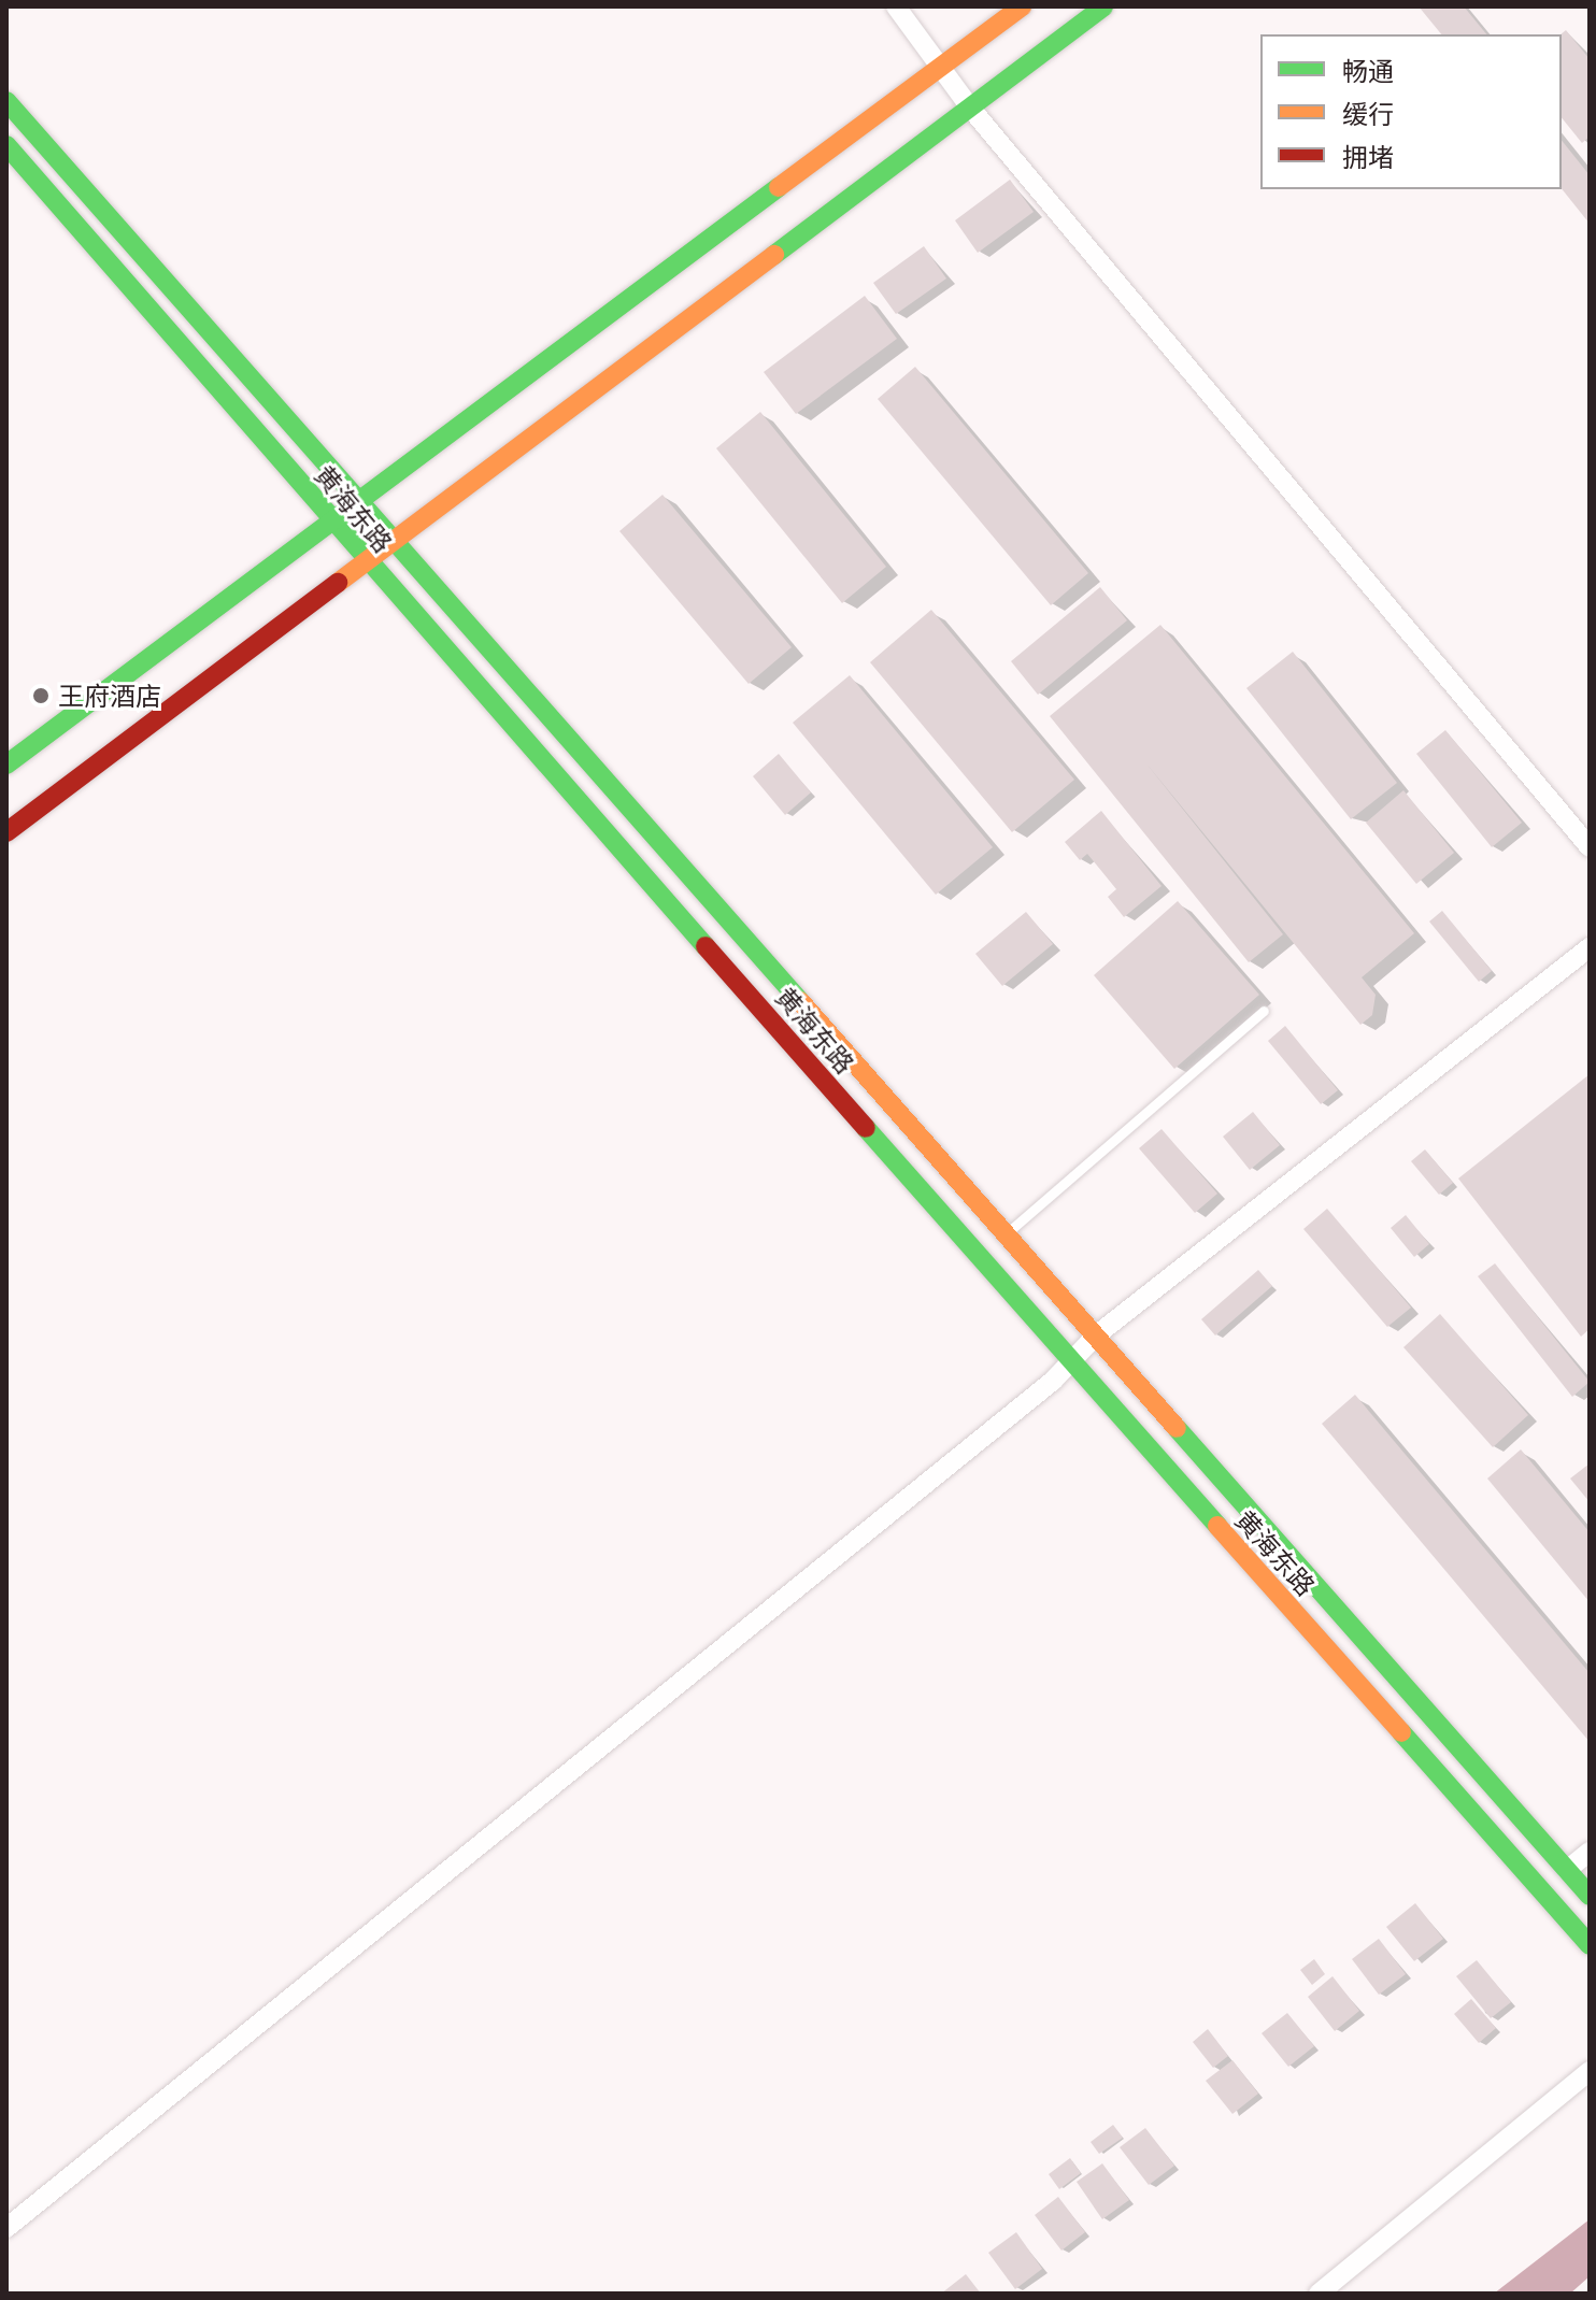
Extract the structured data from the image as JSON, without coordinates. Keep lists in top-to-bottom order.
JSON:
{
  "streets": {
    "street": ["黄海东路"]
  },
  "places": ["王府酒店"],
  "legend": ["畅通", "缓行", "拥堵"]
}
